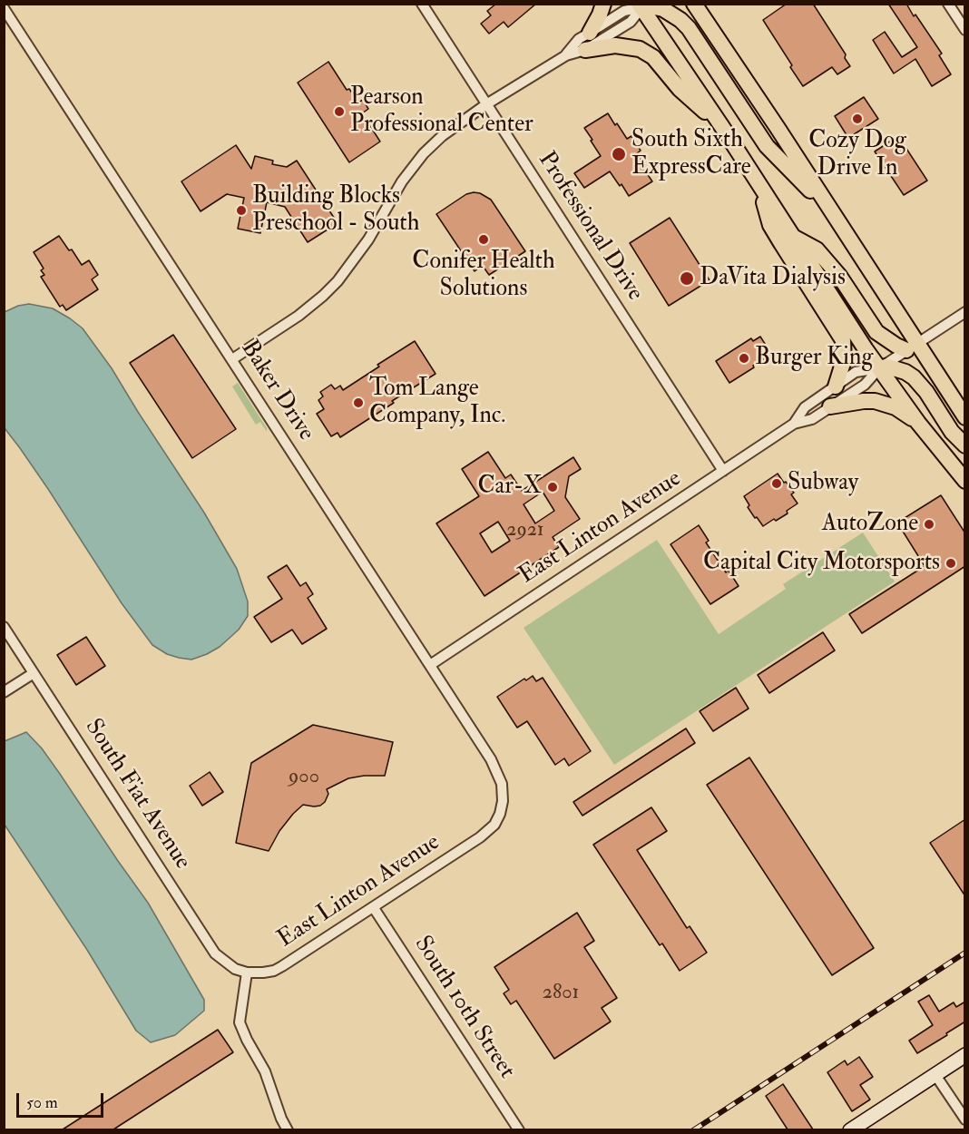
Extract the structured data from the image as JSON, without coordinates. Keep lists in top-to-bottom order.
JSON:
{
  "streets": {
    "street": [
      "Professional Drive",
      "Baker Drive",
      "East Linton Avenue",
      "South Fiat Avenue",
      "South 10th Street"
    ]
  },
  "crossings": [
    ["Professional Drive", "East Linton Avenue"],
    ["Baker Drive", "East Linton Avenue"],
    ["East Linton Avenue", "South Fiat Avenue"],
    ["East Linton Avenue", "South 10th Street"]
  ],
  "places": [
    "Pearson Professional Center",
    "Cozy Dog Drive In",
    "South Sixth ExpressCare",
    "Building Blocks Preschool - South",
    "Conifer Health Solutions",
    "DaVita Dialysis",
    "Burger King",
    "Tom Lange Company, Inc.",
    "Subway",
    "Car-X",
    "AutoZone",
    "Capital City Motorsports"
  ],
  "house_numbers": ["2921", "900", "2801"],
  "scale_bar": "50 m"
}
